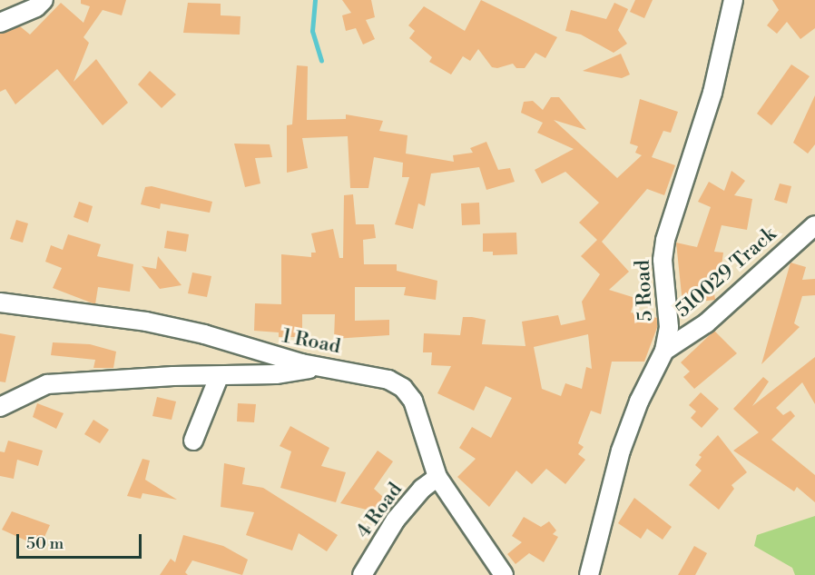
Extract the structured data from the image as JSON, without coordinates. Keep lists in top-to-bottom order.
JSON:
{
  "streets": {
    "street": [
      "510029 Track",
      "5 Road",
      "1 Road",
      "4 Road"
    ]
  },
  "crossings": [
    ["510029 Track", "5 Road"],
    ["1 Road", "4 Road"]
  ],
  "scale_bar": "50 m"
}
